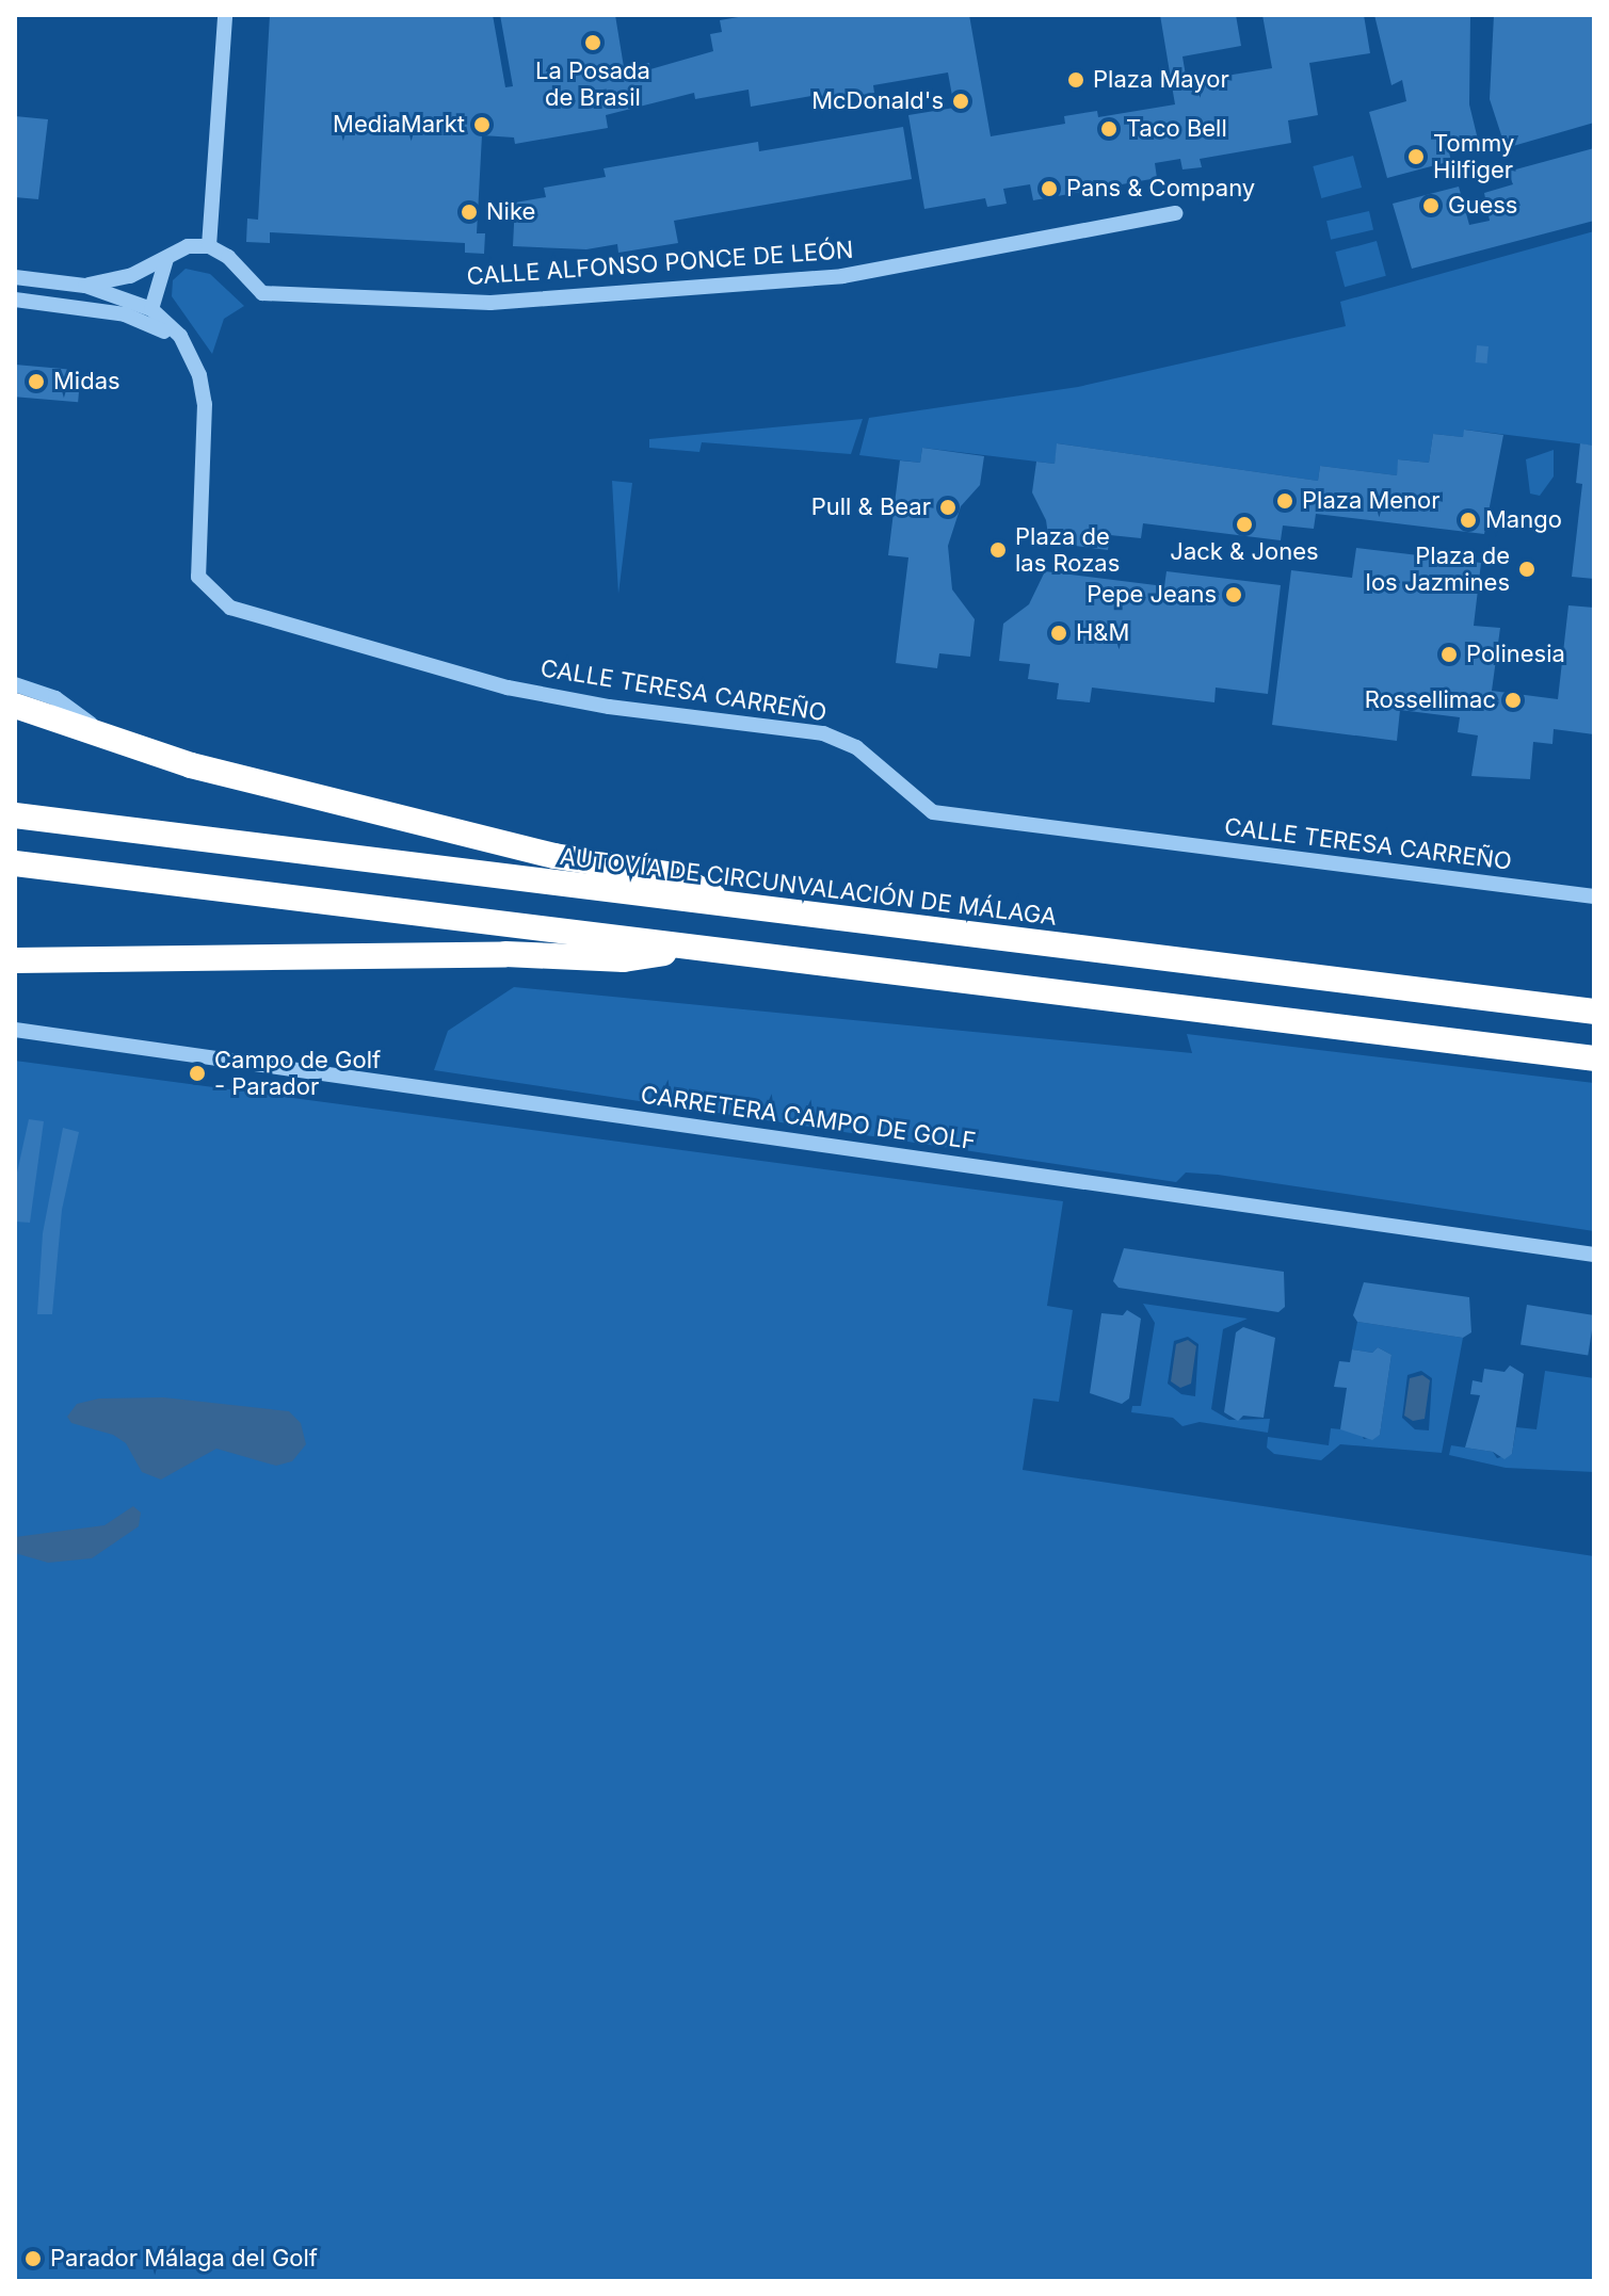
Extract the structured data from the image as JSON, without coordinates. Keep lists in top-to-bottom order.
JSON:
{
  "streets": {
    "highway": ["AUTOVÍA DE CIRCUNVALACIÓN DE MÁLAGA"],
    "street": ["CALLE ALFONSO PONCE DE LEÓN", "CALLE TERESA CARREÑO", "CARRETERA CAMPO DE GOLF"]
  },
  "places": [
    "La Posada de Brasil",
    "Plaza Mayor",
    "McDonald's",
    "MediaMarkt",
    "Taco Bell",
    "Tommy Hilfiger",
    "Pans & Company",
    "Guess",
    "Nike",
    "Midas",
    "Plaza Menor",
    "Pull & Bear",
    "Mango",
    "Jack & Jones",
    "Plaza de las Rozas",
    "Plaza de los Jazmines",
    "Pepe Jeans",
    "H&M",
    "Polinesia",
    "Rossellimac",
    "Campo de Golf - Parador",
    "Parador Málaga del Golf"
  ]
}
